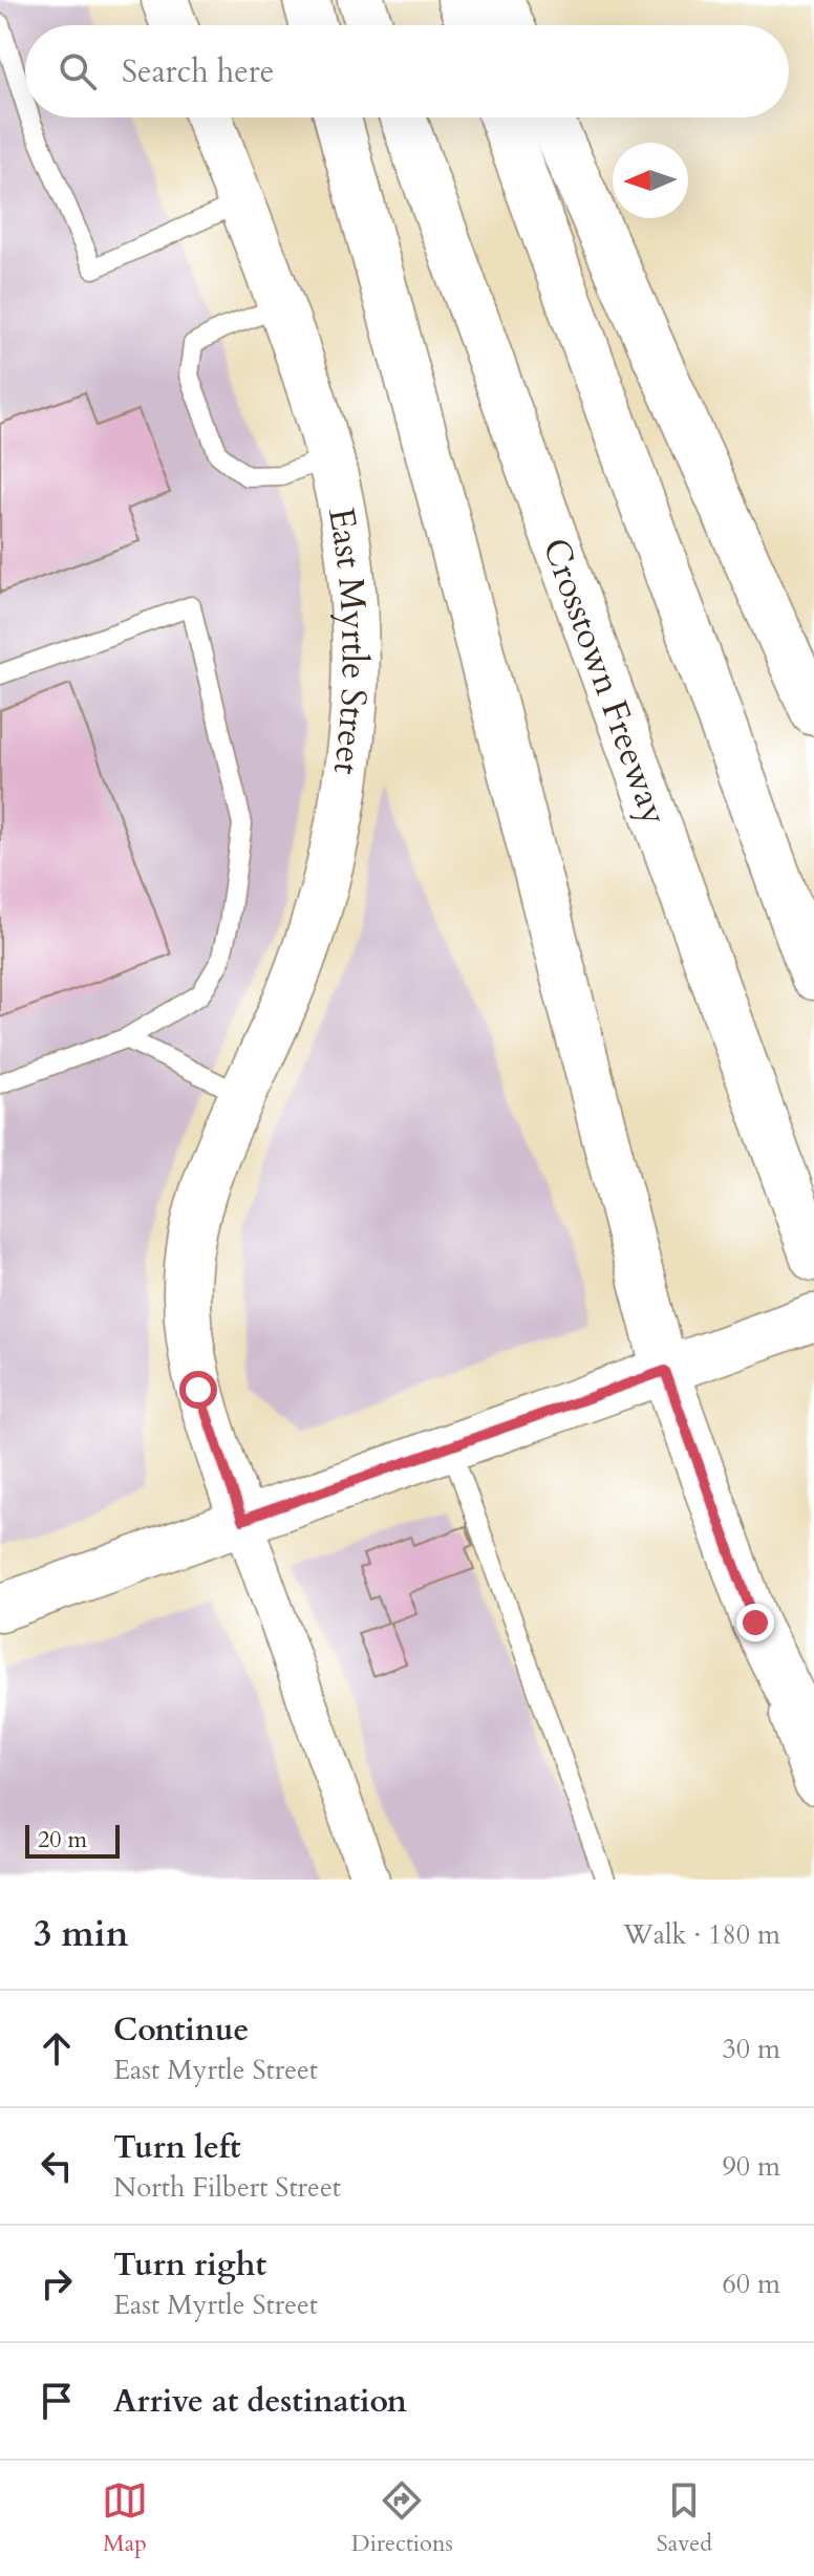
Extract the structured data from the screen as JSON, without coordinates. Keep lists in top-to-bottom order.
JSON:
{
  "streets": {
    "main road": ["East Myrtle Street", "Crosstown Freeway"]
  },
  "scale_bar": "20 m",
  "north": "left",
  "page": {
    "search": "Search here",
    "scale": "20 m",
    "heading": ["3 min", "Walk · 180 m"],
    "list": [
      ["Continue", "East Myrtle Street", "30 m"],
      ["Turn left", "North Filbert Street", "90 m"],
      ["Turn right", "East Myrtle Street", "60 m"],
      "Arrive at destination"
    ],
    "nav": ["Map", "Directions", "Saved"]
  }
}
